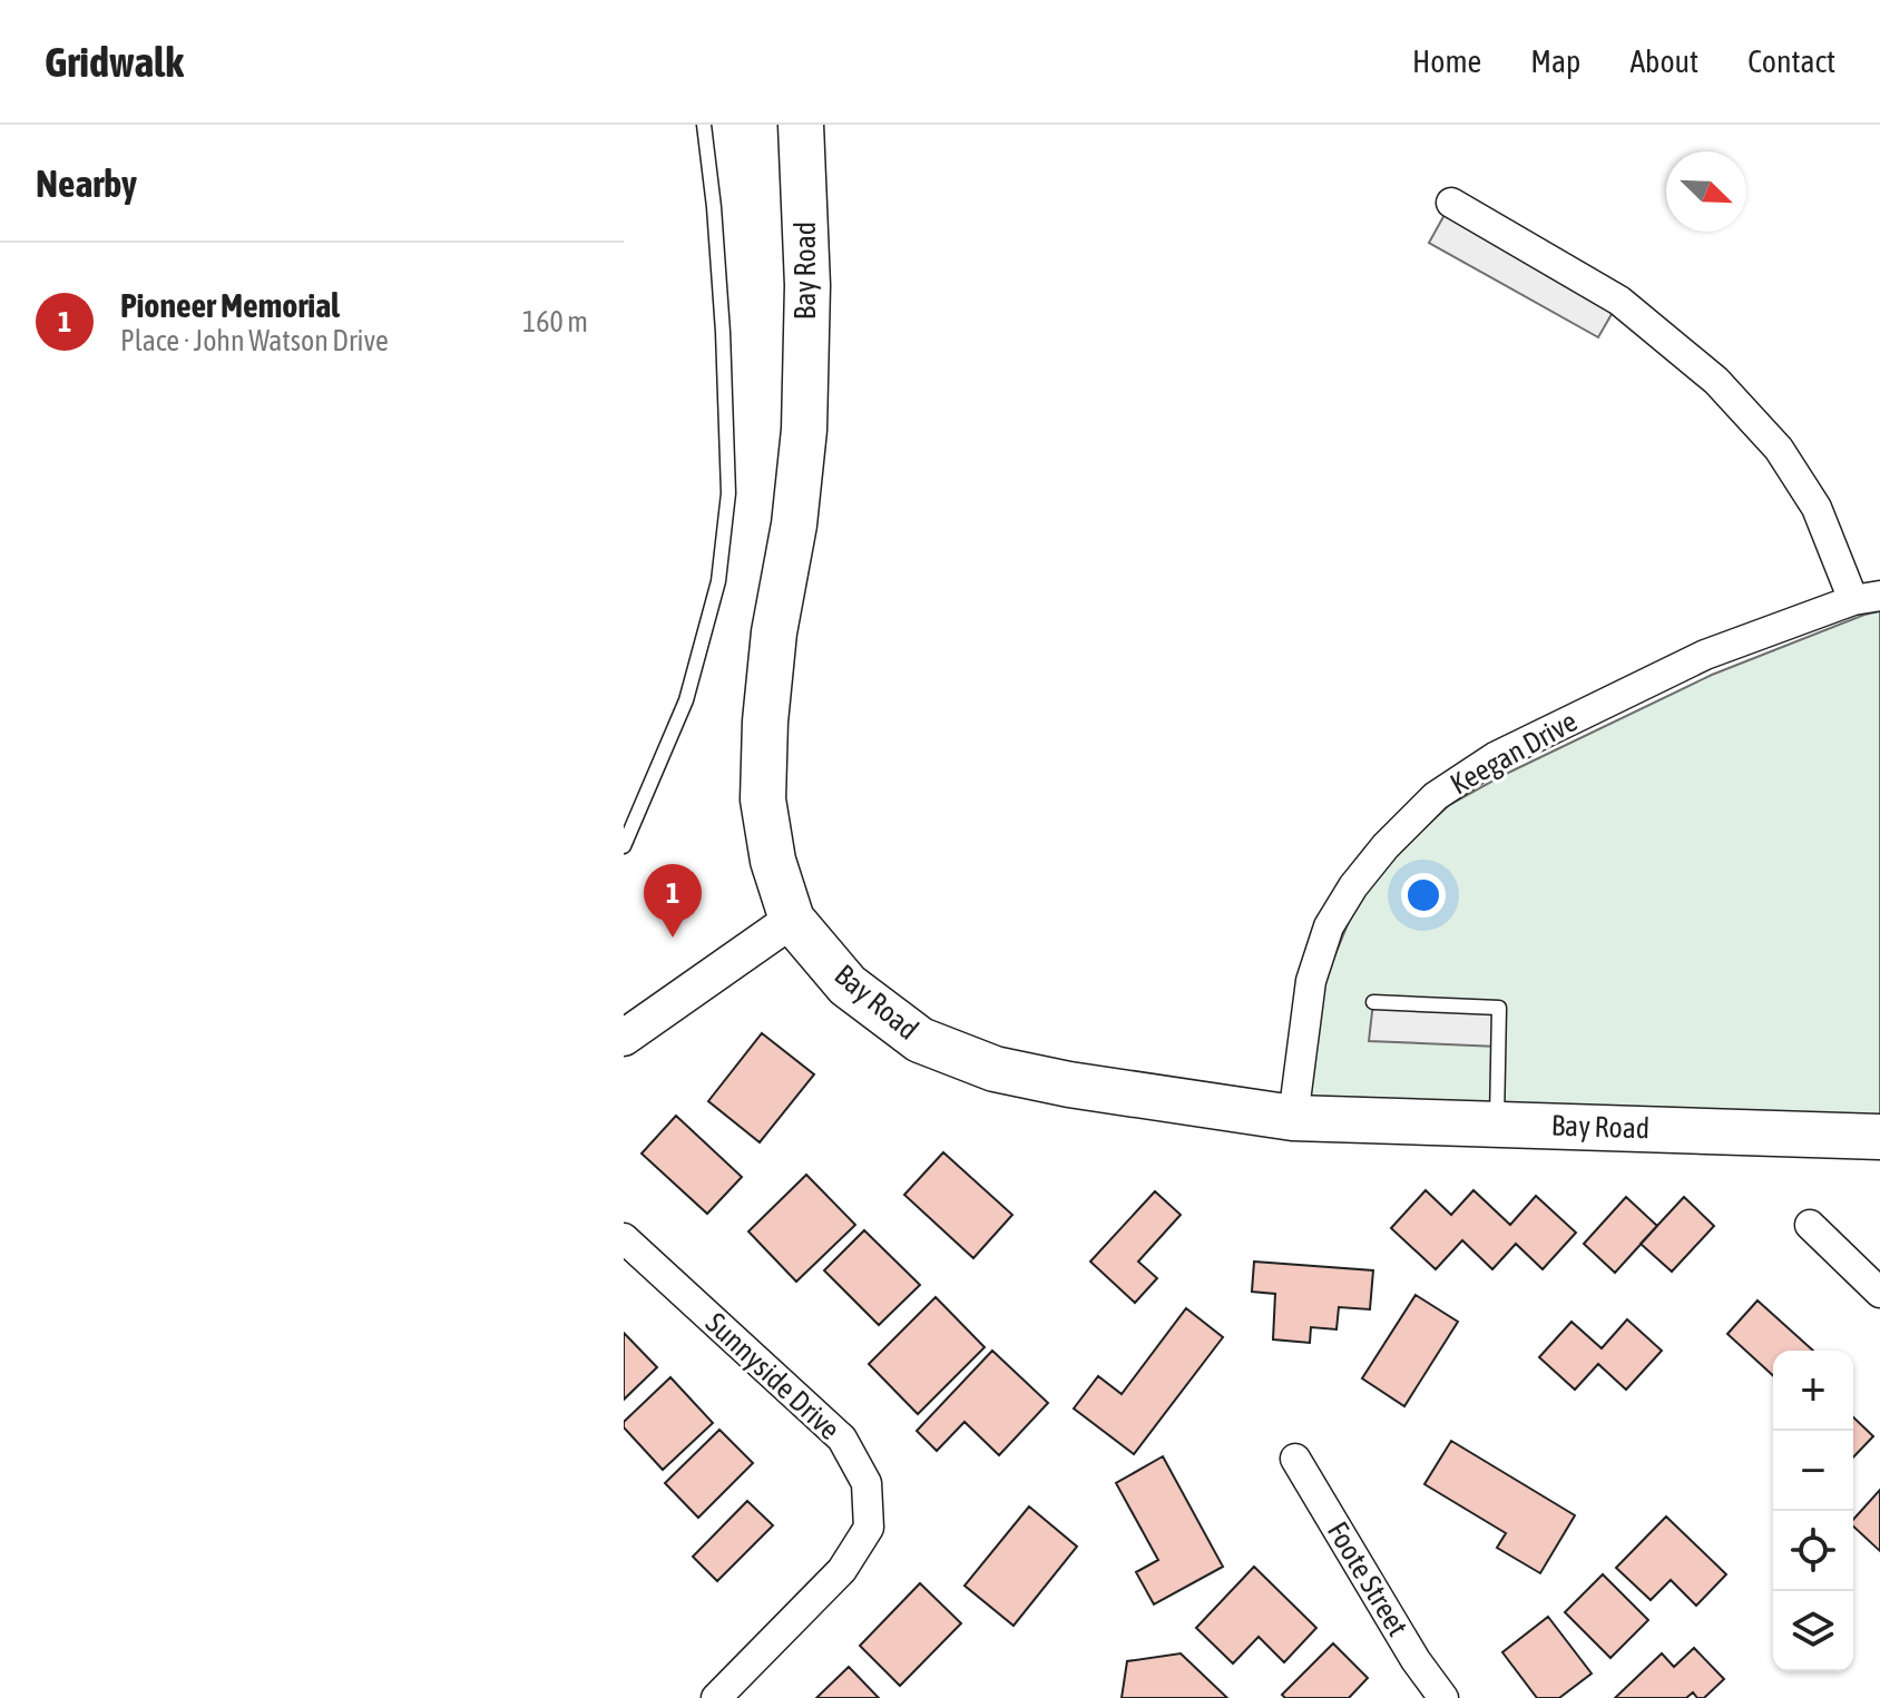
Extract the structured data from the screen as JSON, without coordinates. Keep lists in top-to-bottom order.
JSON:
{
  "streets": {
    "main road": ["Bay Road"],
    "street": ["Keegan Drive", "Sunnyside Drive", "Foote Street"]
  },
  "crossings": [
    ["Bay Road", "Keegan Drive"]
  ],
  "north": "bottom right",
  "page": {
    "header": "Gridwalk",
    "nav": [
      "Home",
      "Map",
      "About",
      "Contact"
    ],
    "heading": "Nearby",
    "list": [
      {
        "mark": "1",
        "name": "Pioneer Memorial",
        "note": "Place · John Watson Drive",
        "value": "160 m"
      }
    ],
    "pins": "1",
    "map_buttons": ["+", "−"]
  }
}
